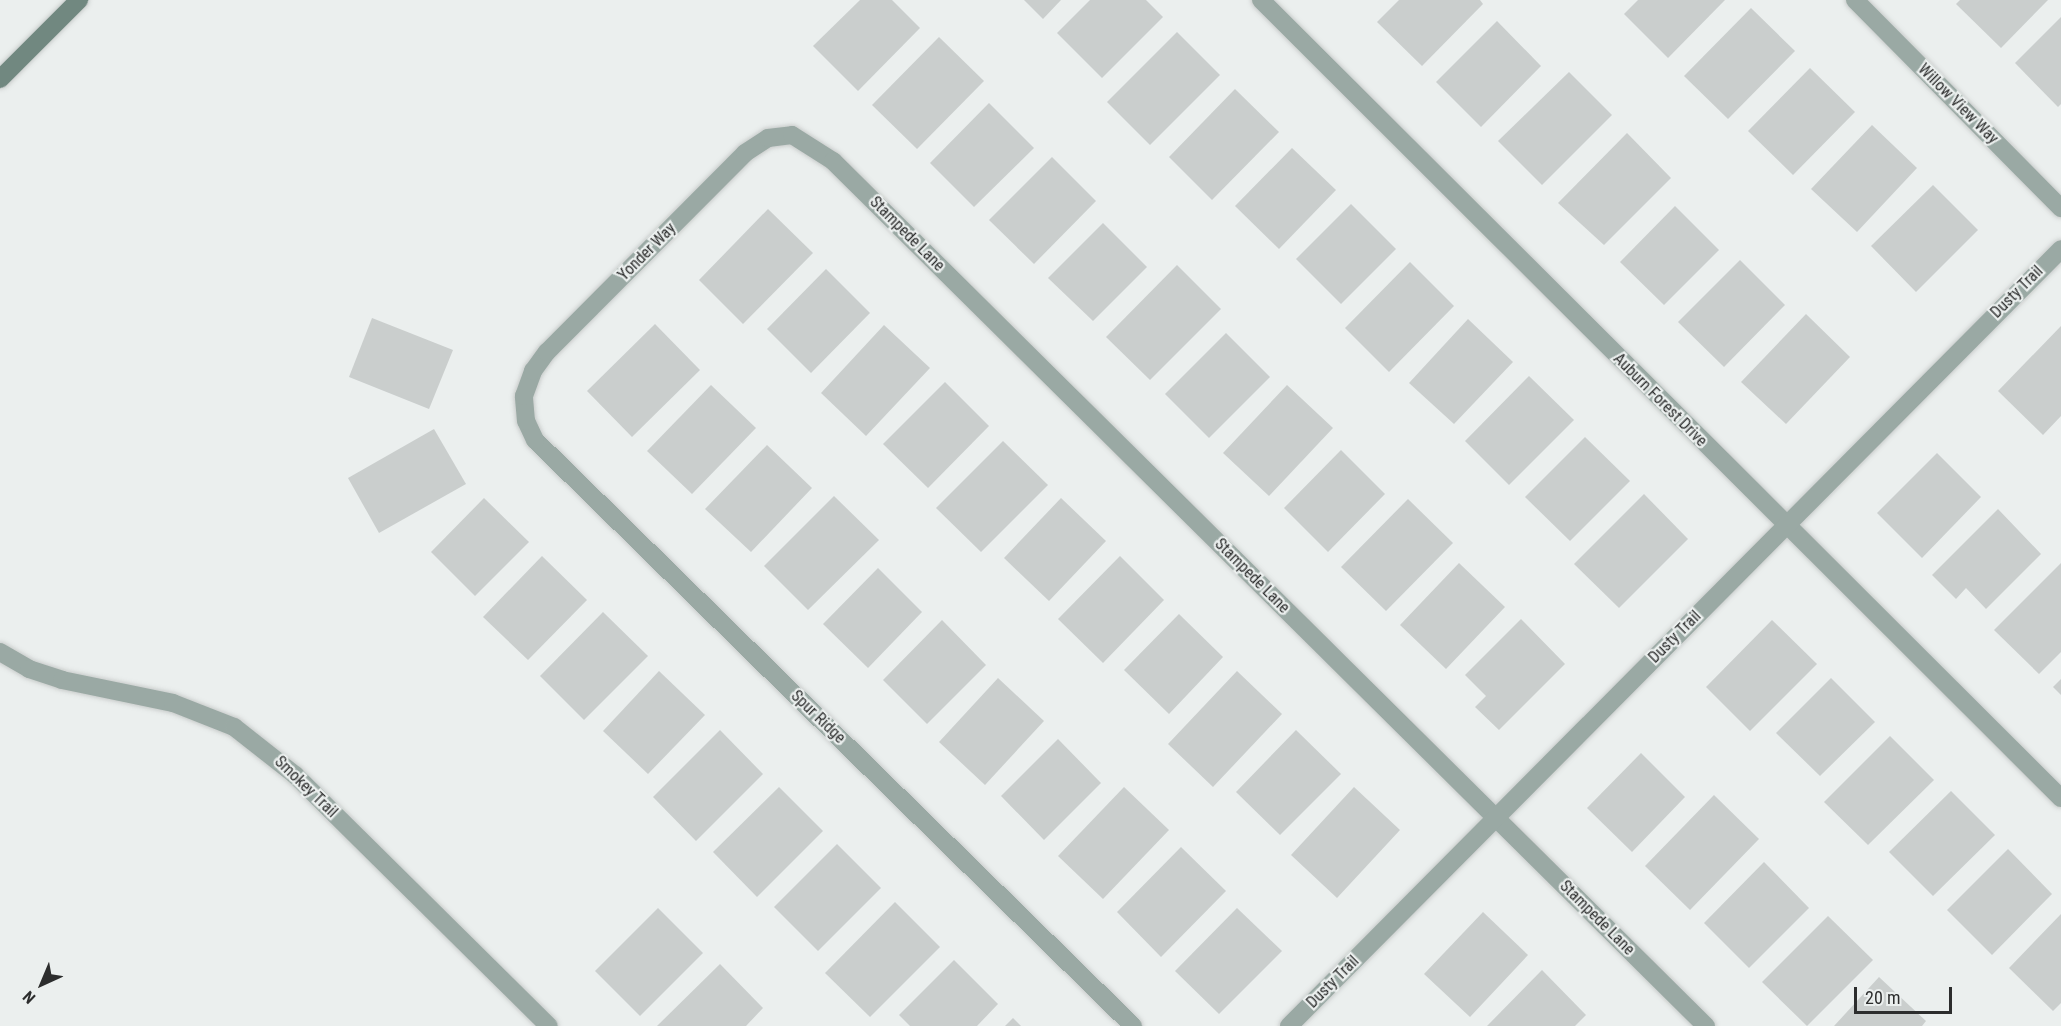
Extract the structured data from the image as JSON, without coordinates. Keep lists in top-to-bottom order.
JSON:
{
  "streets": {
    "street": [
      "Willow View Way",
      "Stampede Lane",
      "Yonder Way",
      "Dusty Trail",
      "Auburn Forest Drive",
      "Spur Ridge",
      "Smokey Trail"
    ]
  },
  "crossings": [
    ["Stampede Lane", "Yonder Way"],
    ["Stampede Lane", "Dusty Trail"],
    ["Yonder Way", "Spur Ridge"],
    ["Dusty Trail", "Auburn Forest Drive"]
  ],
  "scale_bar": "20 m",
  "north": "bottom left"
}
